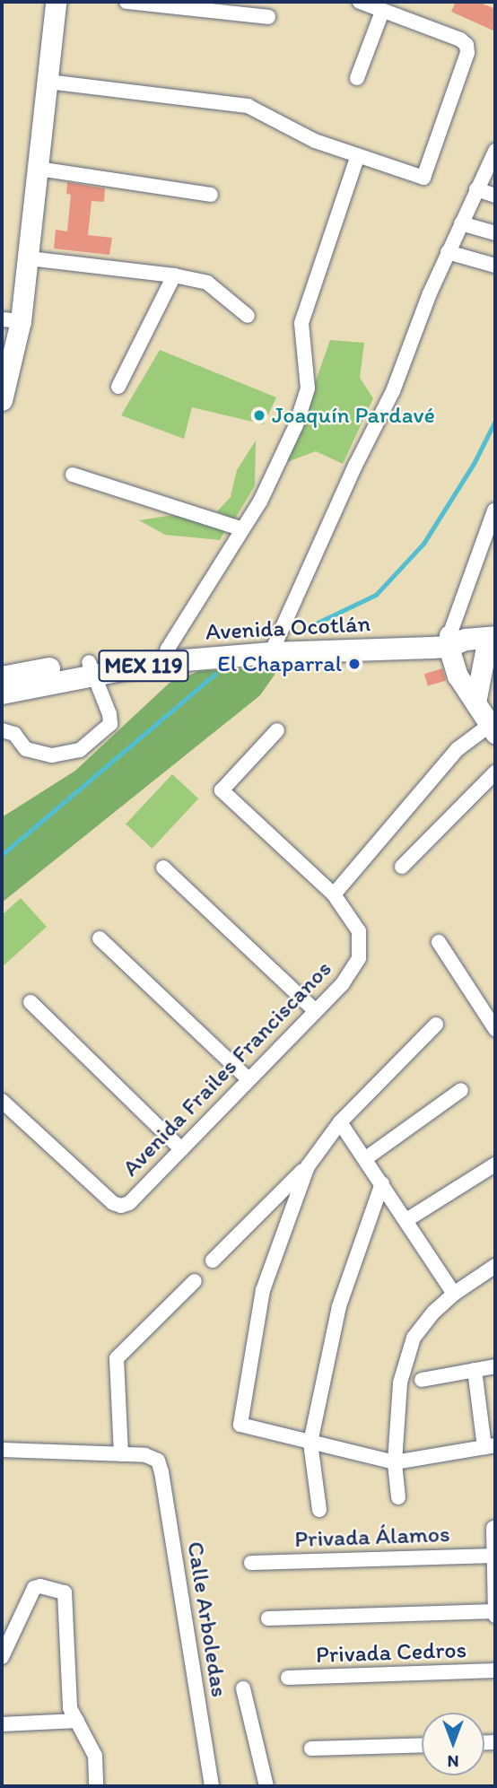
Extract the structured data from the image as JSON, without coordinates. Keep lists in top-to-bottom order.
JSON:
{
  "streets": {
    "main road": ["Avenida Ocotlán", "MEX 119"],
    "street": [
      "Avenida Frailes Franciscanos",
      "Privada Álamos",
      "Calle Arboledas",
      "Privada Cedros"
    ]
  },
  "places": ["Joaquín Pardavé", "El Chaparral"],
  "north": "bottom"
}
